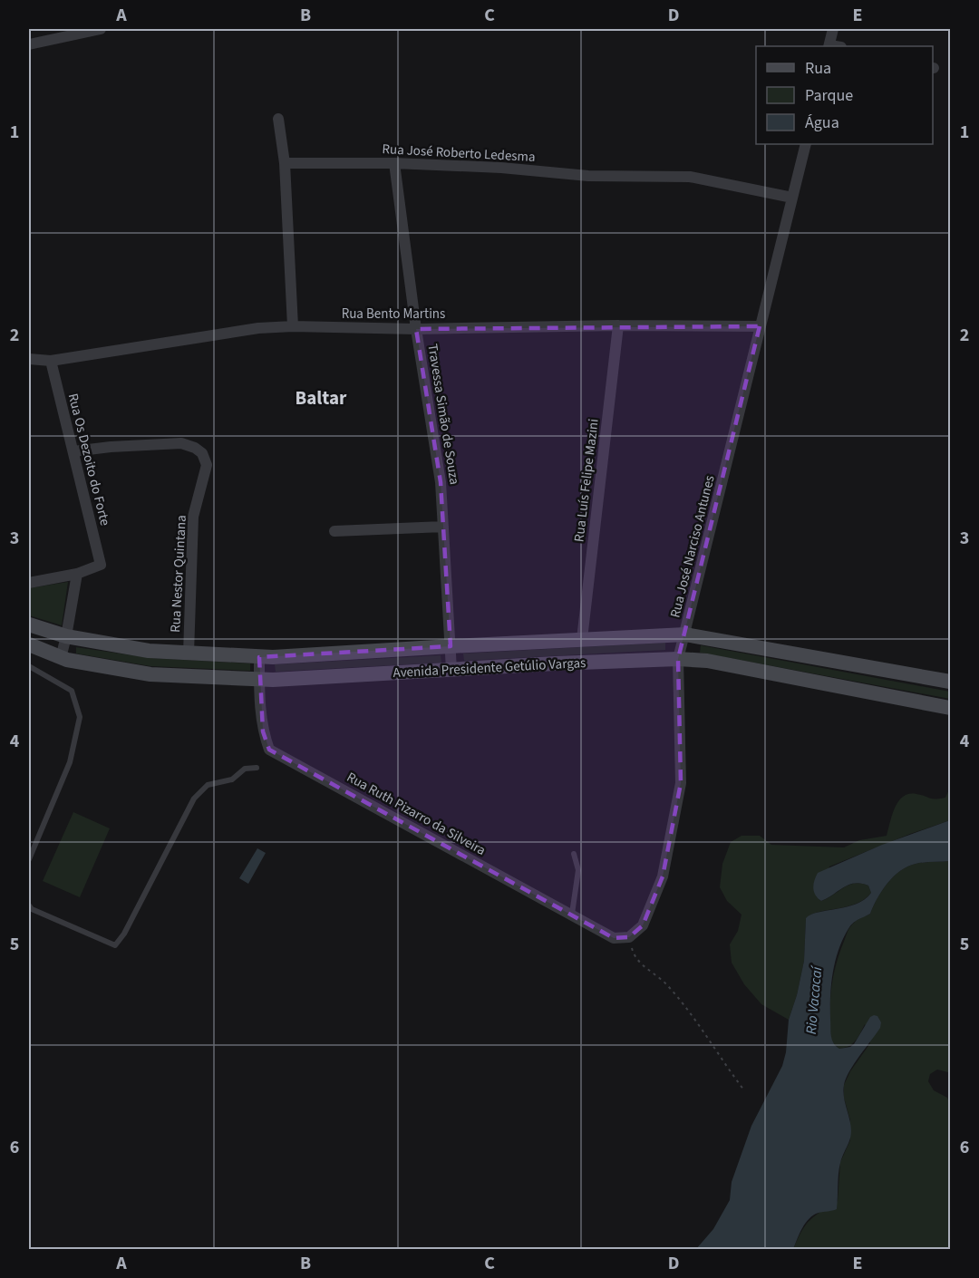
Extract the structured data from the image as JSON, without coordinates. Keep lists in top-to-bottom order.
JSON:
{
  "streets": {
    "main road": ["Avenida Presidente Getúlio Vargas"],
    "street": [
      "Rua José Roberto Ledesma",
      "Rua Bento Martins",
      "Travessa Simão de Souza",
      "Rua Os Dezoito do Forte",
      "Rua Luís Felipe Mazini",
      "Rua José Narciso Antunes",
      "Rua Nestor Quintana",
      "Rua Ruth Pizarro da Silveira"
    ]
  },
  "crossings": [
    ["Rua José Roberto Ledesma", "Travessa Simão de Souza"],
    ["Rua José Roberto Ledesma", "Rua José Narciso Antunes"],
    ["Rua Bento Martins", "Travessa Simão de Souza"],
    ["Rua Bento Martins", "Rua Os Dezoito do Forte"],
    ["Rua Bento Martins", "Rua Luís Felipe Mazini"],
    ["Rua Bento Martins", "Rua José Narciso Antunes"],
    ["Travessa Simão de Souza", "Avenida Presidente Getúlio Vargas"],
    ["Rua Os Dezoito do Forte", "Rua Nestor Quintana"],
    ["Rua Luís Felipe Mazini", "Avenida Presidente Getúlio Vargas"],
    ["Rua José Narciso Antunes", "Avenida Presidente Getúlio Vargas"],
    ["Rua José Narciso Antunes", "Rua Ruth Pizarro da Silveira"],
    ["Rua Nestor Quintana", "Avenida Presidente Getúlio Vargas"],
    ["Avenida Presidente Getúlio Vargas", "Rua Ruth Pizarro da Silveira"]
  ],
  "districts": ["Baltar"],
  "water": ["Rio Vacacaí"],
  "legend": ["Rua", "Parque", "Água"],
  "grid": {
    "columns": [
      "A",
      "B",
      "C",
      "D",
      "E"
    ],
    "rows": [
      "1",
      "2",
      "3",
      "4",
      "5",
      "6"
    ]
  }
}
